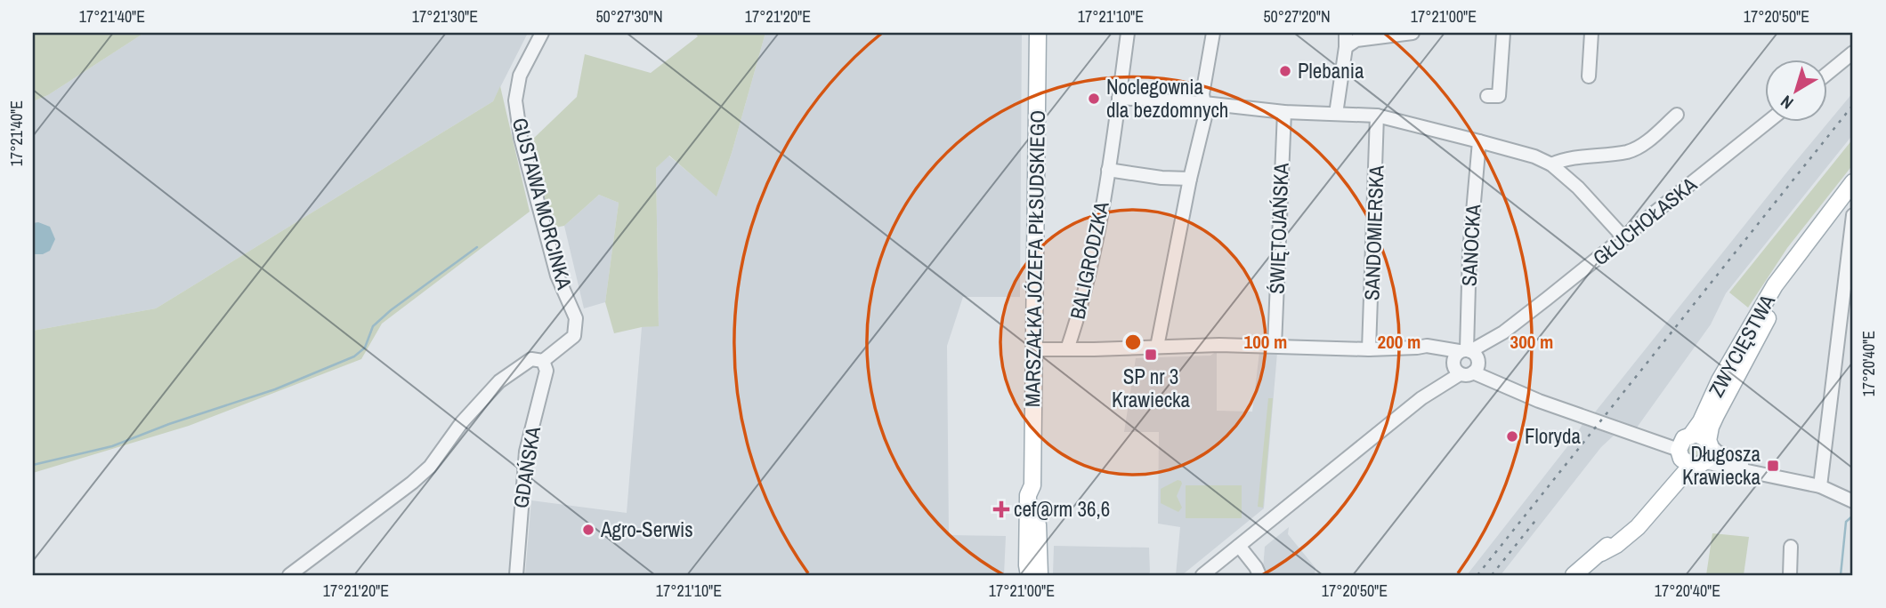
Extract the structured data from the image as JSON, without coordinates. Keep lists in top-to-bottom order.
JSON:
{
  "streets": {
    "main road": ["MARSZAŁKA JÓZEFA PIŁSUDSKIEGO", "ZWYCIĘSTWA"],
    "street": [
      "GUSTAWA MORCINKA",
      "GŁUCHOŁASKA",
      "ŚWIĘTOJAŃSKA",
      "SANDOMIERSKA",
      "SANOCKA",
      "BALIGRODZKA",
      "GDAŃSKA"
    ]
  },
  "crossings": [
    ["GUSTAWA MORCINKA", "GDAŃSKA"],
    ["GŁUCHOŁASKA", "SANOCKA"]
  ],
  "places": {
    "other": [
      "Plebania",
      "Noclegownia dla bezdomnych",
      "Floryda",
      "Agro-Serwis"
    ],
    "transit": ["SP nr 3 Krawiecka", "Długosza Krawiecka"],
    "health": ["cef@rm 36,6"]
  },
  "north": "bottom left",
  "coordinates": [
    "17°21'40\"E",
    "17°21'30\"E",
    "50°27'30\"N",
    "17°21'20\"E",
    "17°21'10\"E",
    "50°27'20\"N",
    "17°21'00\"E",
    "17°20'50\"E",
    "17°20'40\"E"
  ],
  "rings": ["100 m", "200 m", "300 m"]
}
